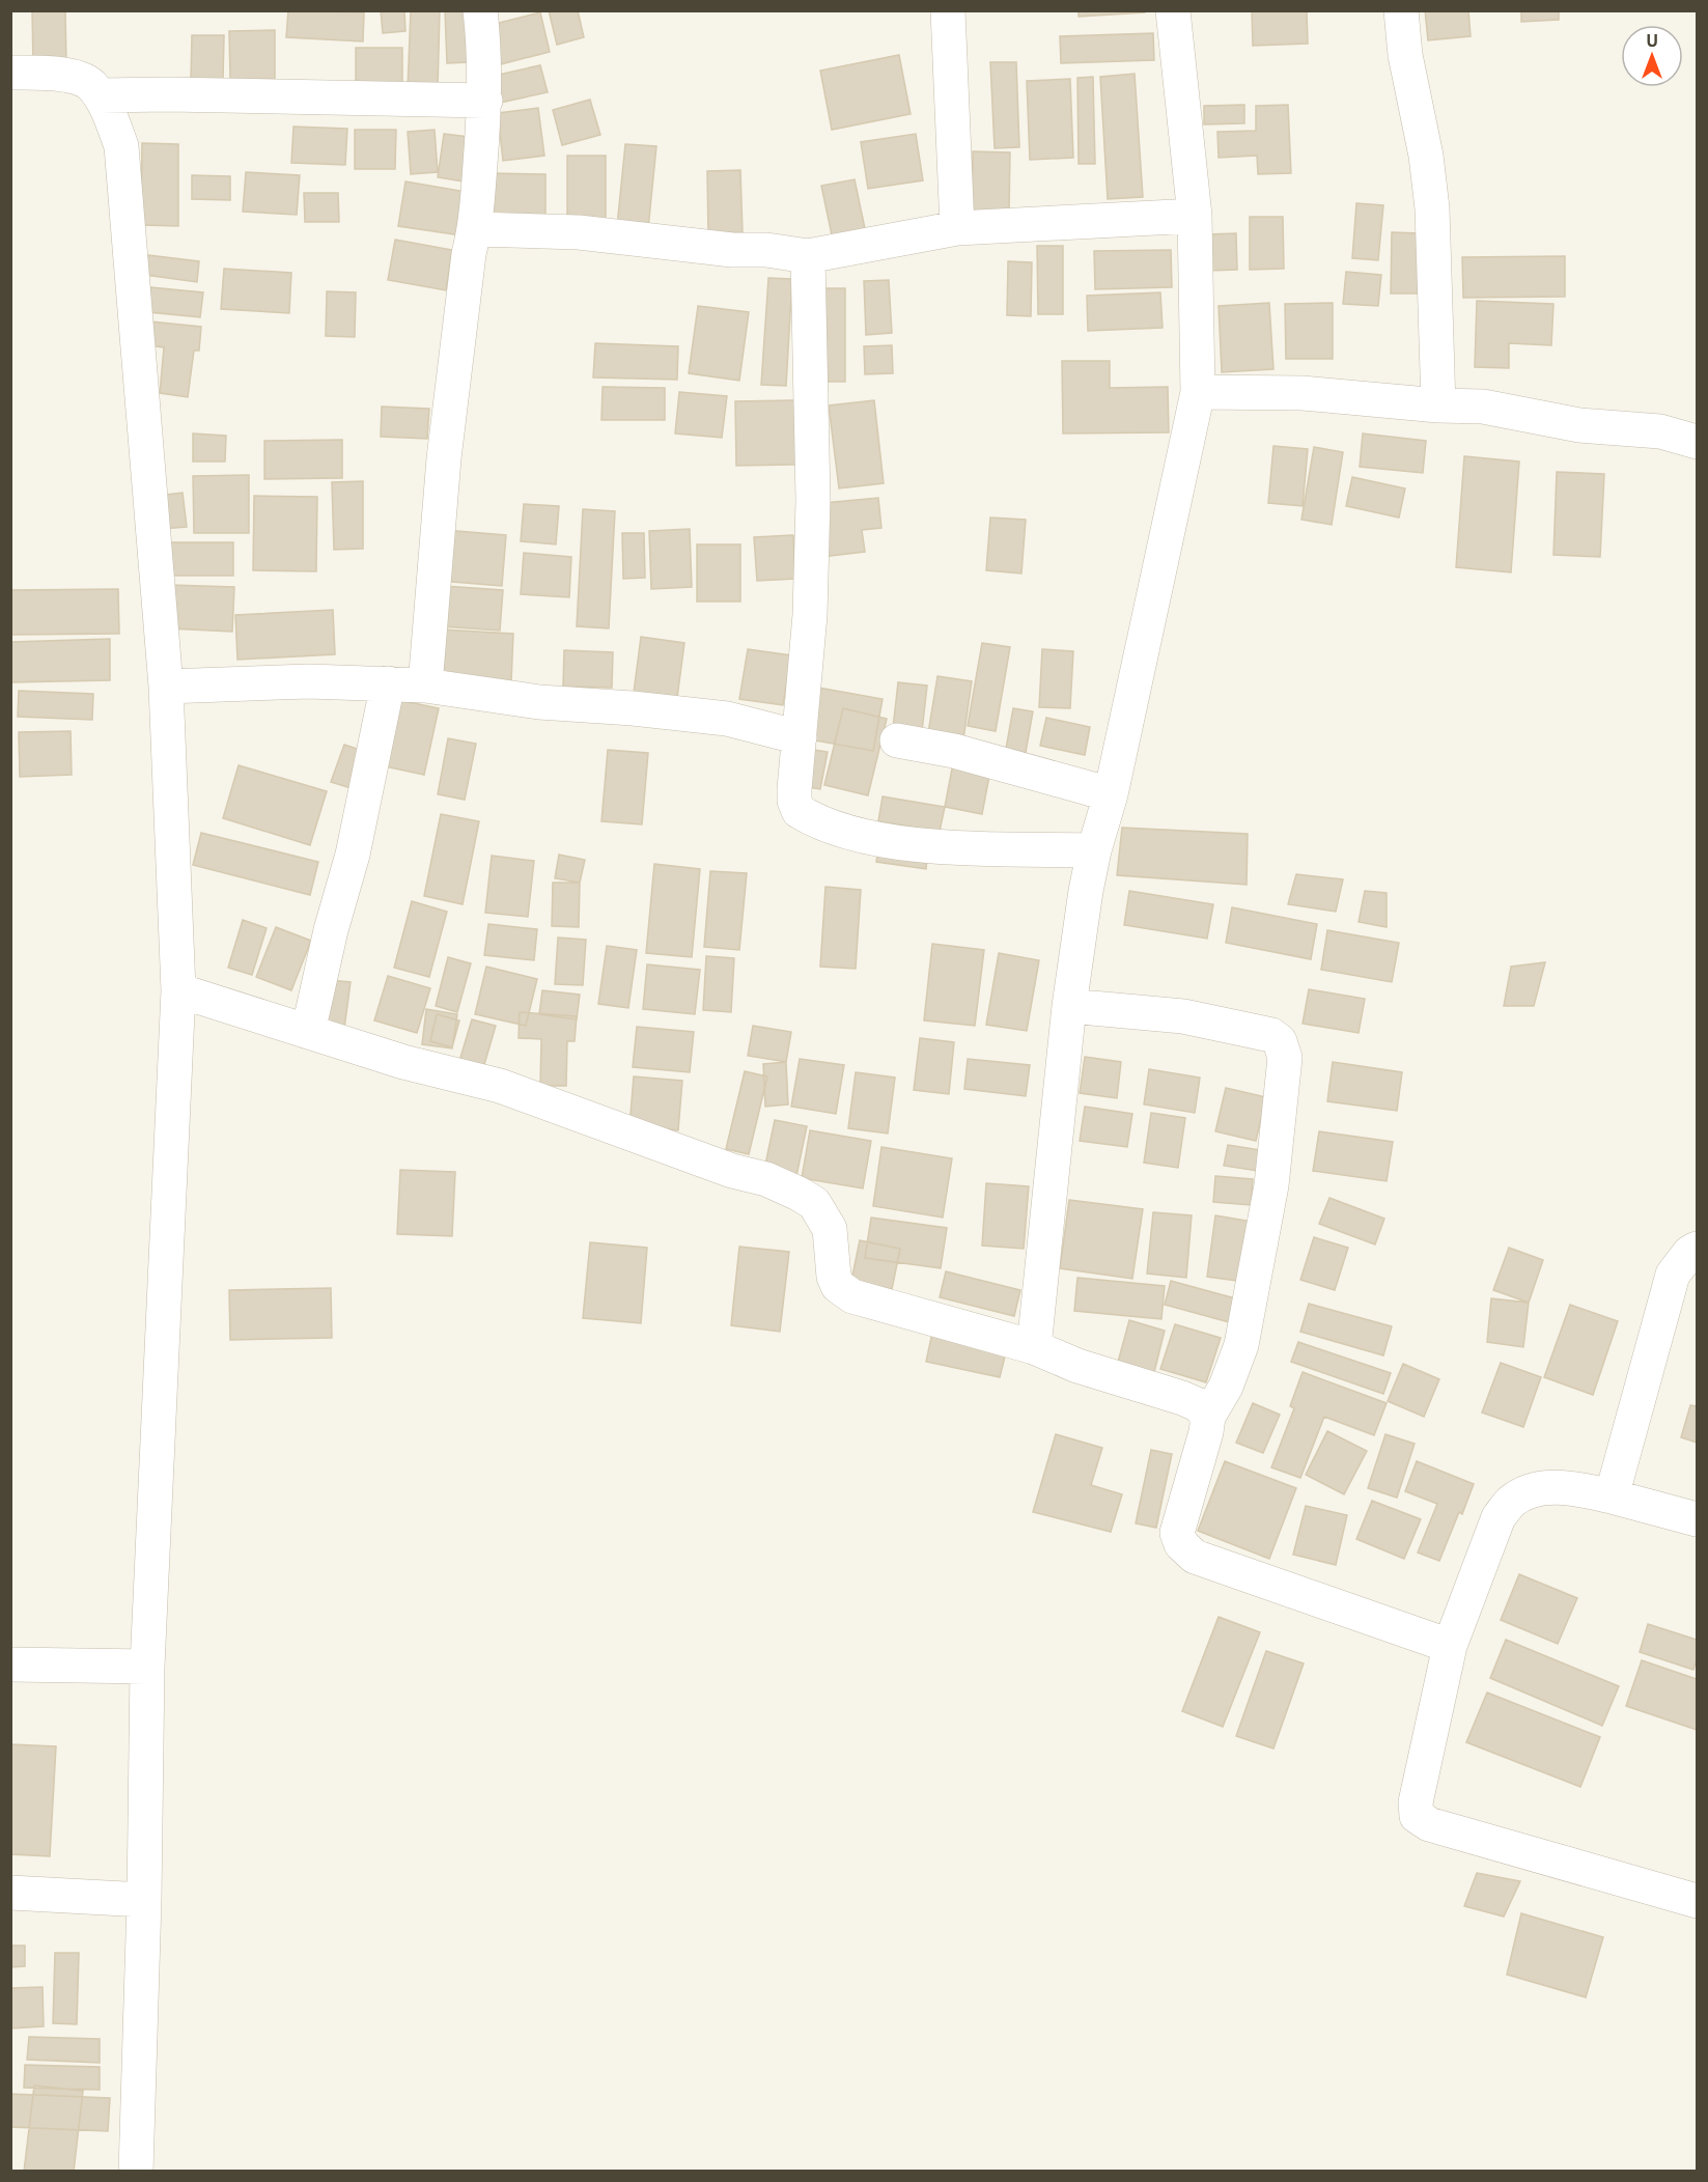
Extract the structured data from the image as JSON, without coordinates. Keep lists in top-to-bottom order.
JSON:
{
  "north": "top"
}
